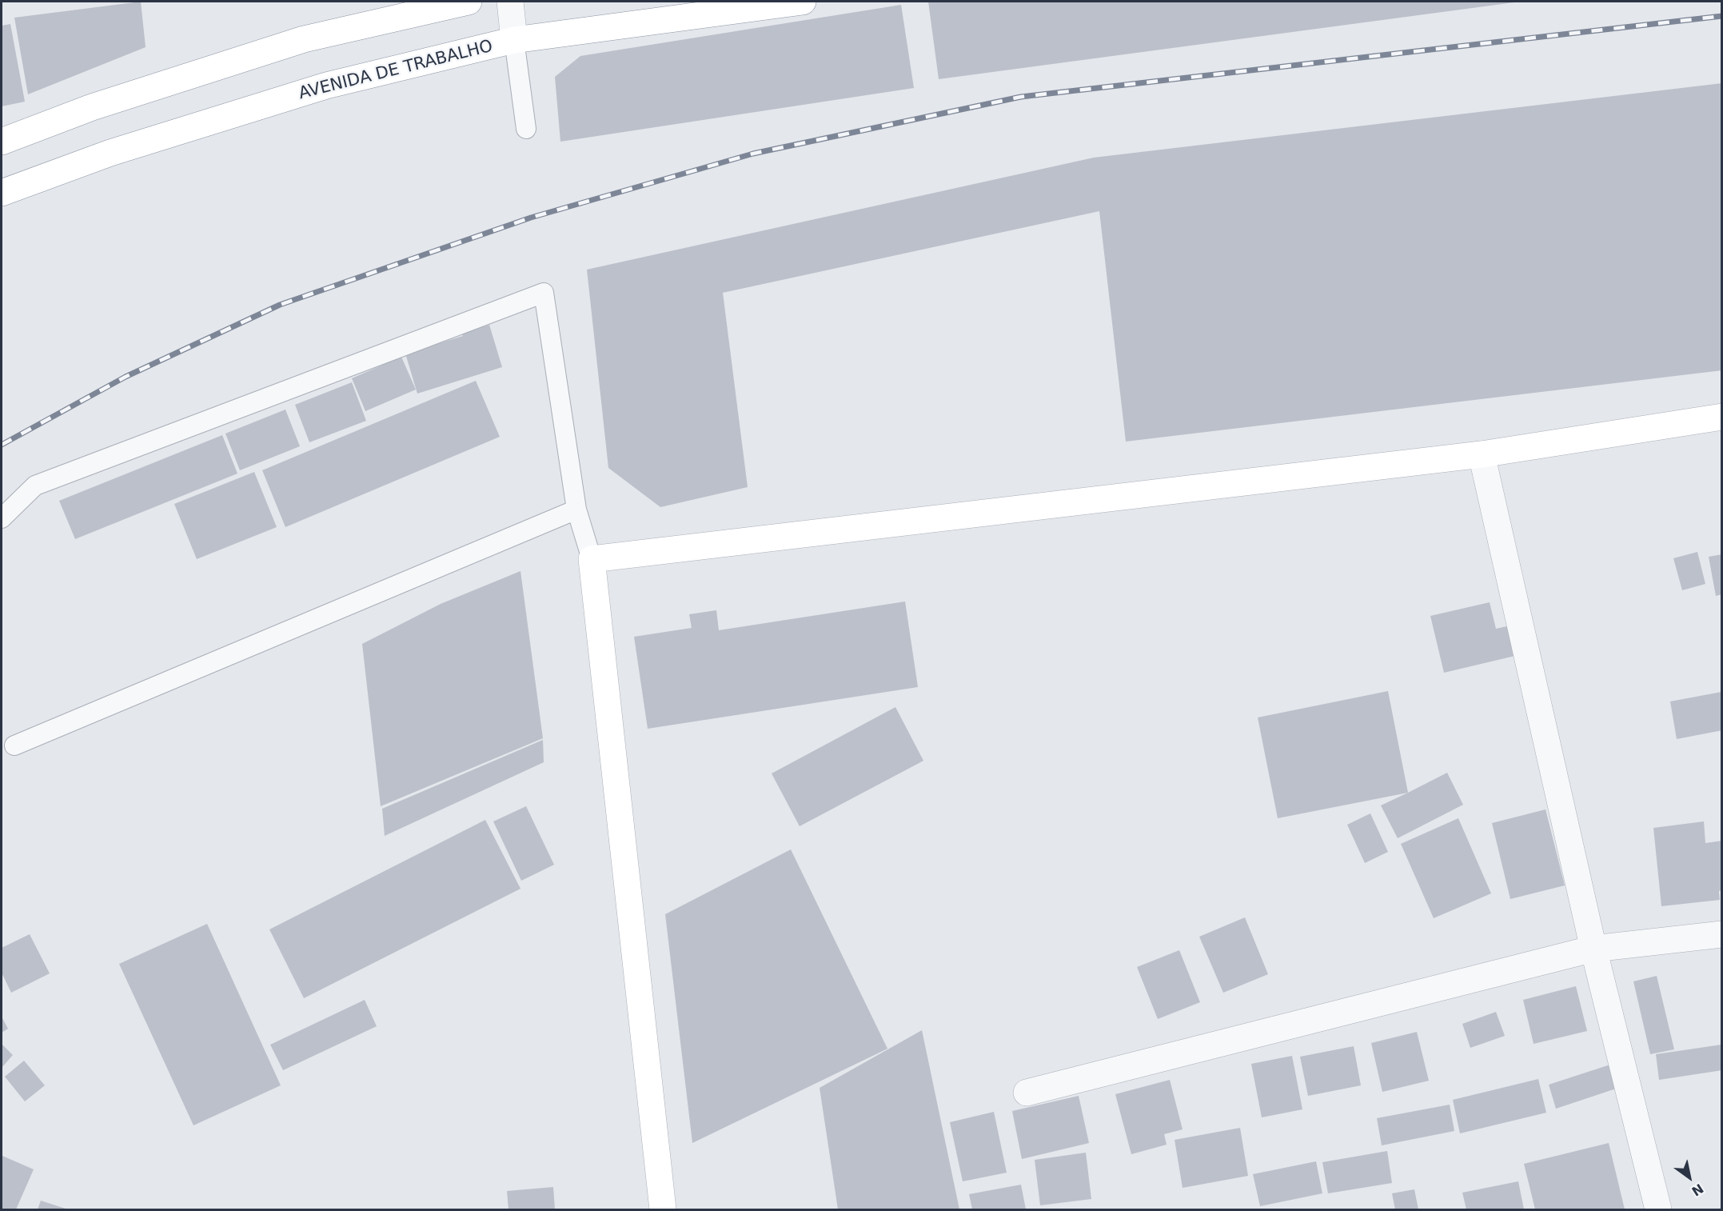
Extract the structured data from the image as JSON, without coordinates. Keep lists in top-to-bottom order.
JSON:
{
  "streets": {
    "main road": ["AVENIDA DE TRABALHO"]
  },
  "north": "bottom right"
}
